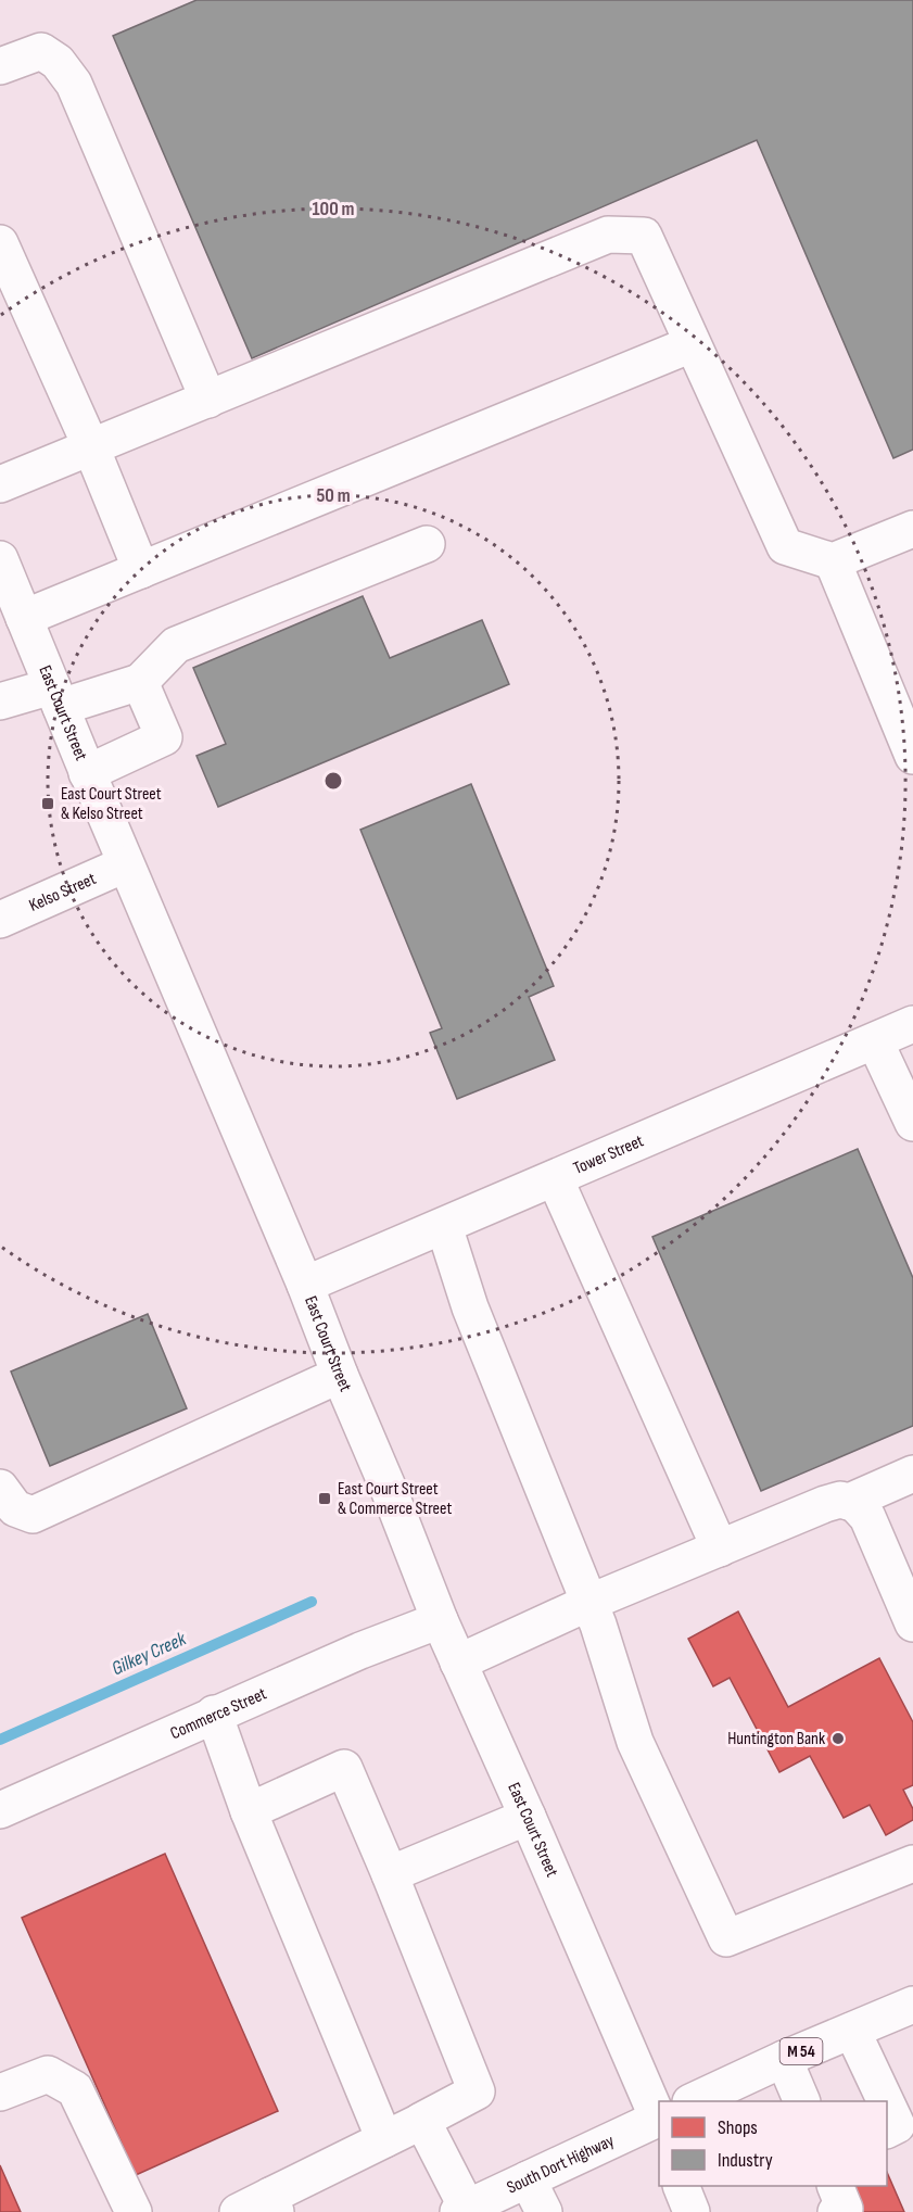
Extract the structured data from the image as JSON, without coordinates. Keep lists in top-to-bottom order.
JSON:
{
  "streets": {
    "street": [
      "East Court Street",
      "Kelso Street",
      "Tower Street",
      "Commerce Street",
      "M 54",
      "South Dort Highway"
    ]
  },
  "crossings": [
    ["East Court Street", "Kelso Street"],
    ["East Court Street", "Tower Street"],
    ["East Court Street", "Commerce Street"]
  ],
  "water": ["Gilkey Creek"],
  "places": {
    "transit": ["East Court Street & Kelso Street", "East Court Street & Commerce Street"],
    "other": ["Huntington Bank"]
  },
  "legend": ["Shops", "Industry"],
  "rings": ["100 m", "50 m"]
}
